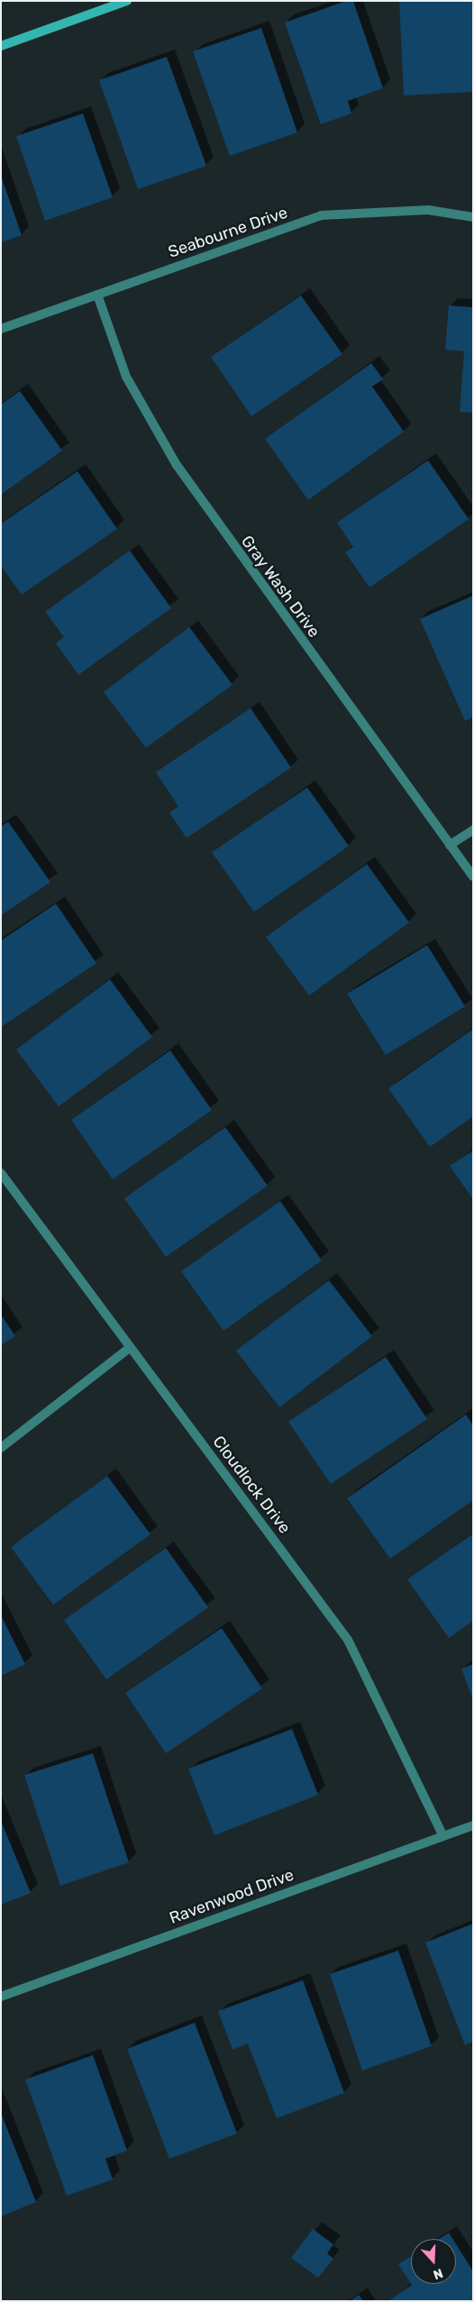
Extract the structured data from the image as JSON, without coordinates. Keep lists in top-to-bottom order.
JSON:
{
  "streets": {
    "street": [
      "Seabourne Drive",
      "Gray Wash Drive",
      "Cloudlock Drive",
      "Ravenwood Drive"
    ]
  },
  "crossings": [
    ["Seabourne Drive", "Gray Wash Drive"],
    ["Cloudlock Drive", "Ravenwood Drive"]
  ],
  "north": "bottom"
}
